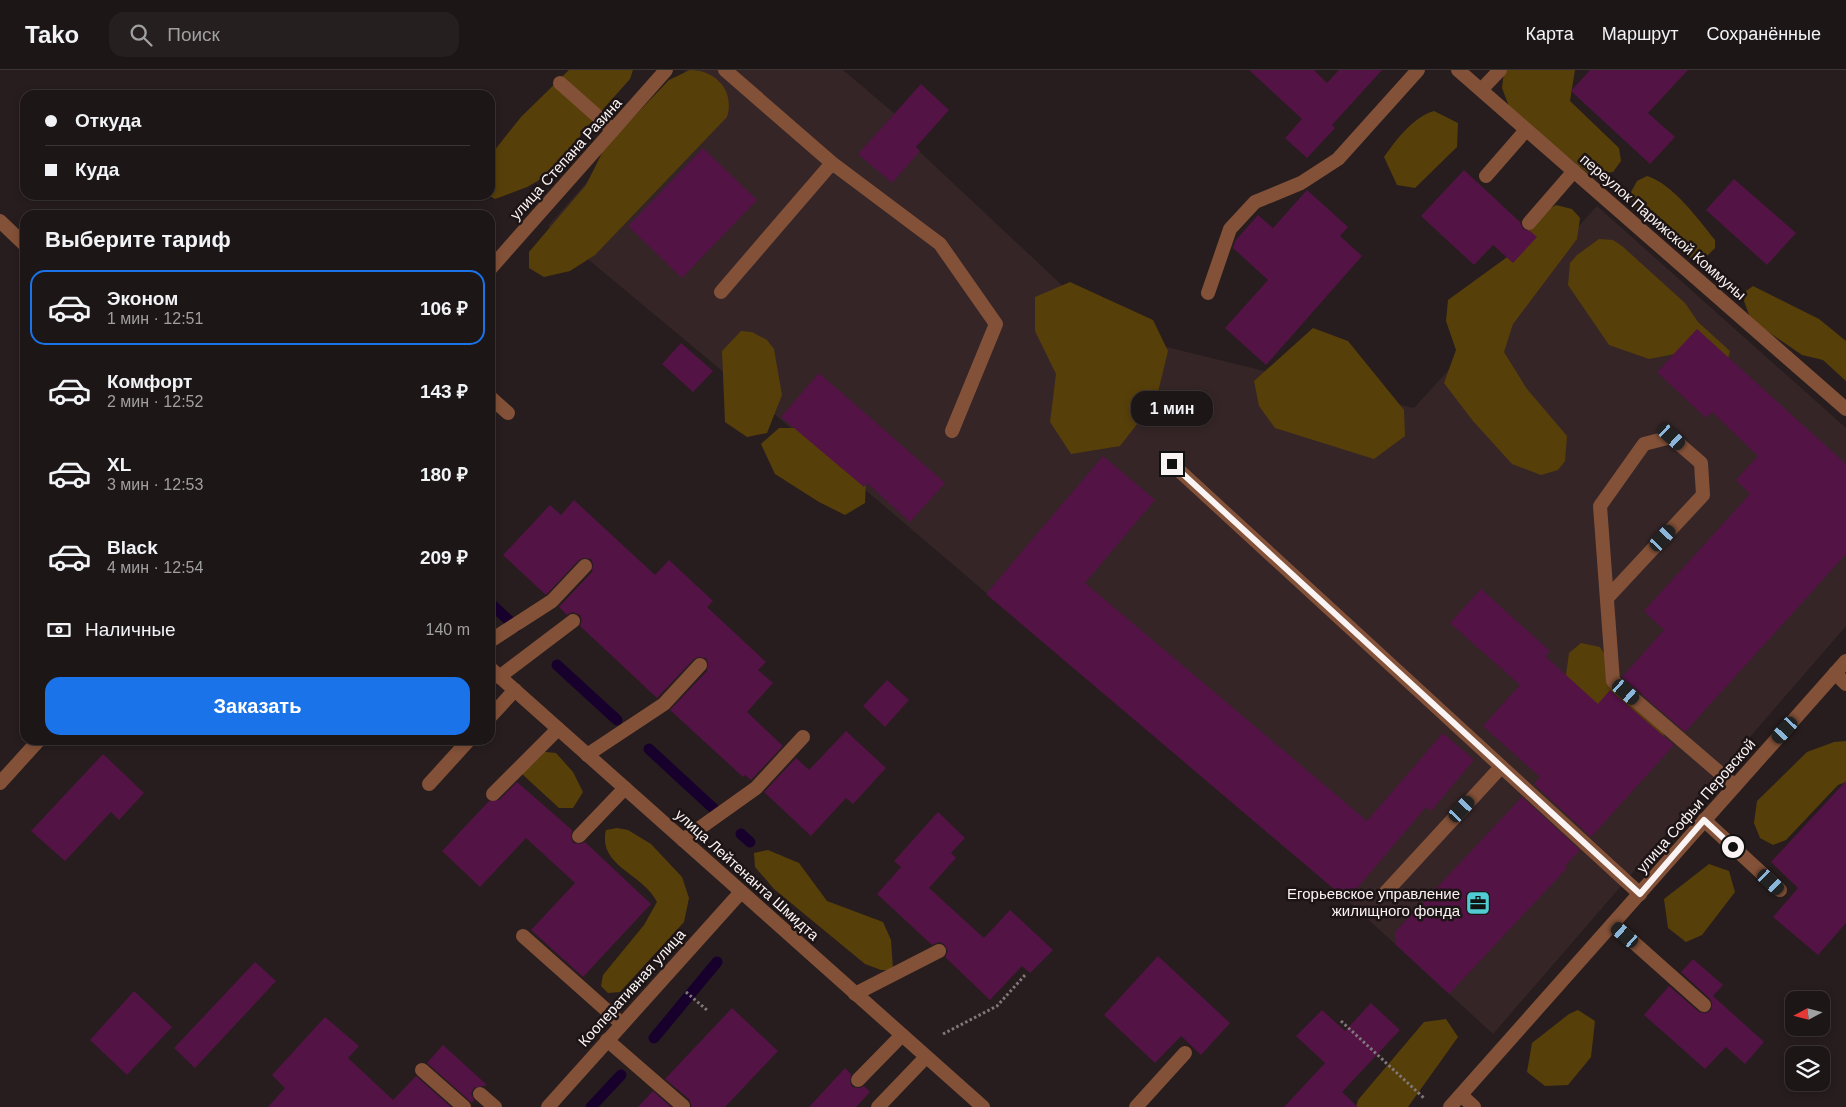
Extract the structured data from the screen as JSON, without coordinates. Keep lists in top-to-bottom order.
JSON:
{
  "streets": {
    "street": [
      "улица Степана Разина",
      "переулок Парижской Коммуны",
      "улица Софьи Перовской",
      "улица Лейтенанта Шмидта",
      "Кооперативная улица"
    ]
  },
  "crossings": [
    ["улица Лейтенанта Шмидта", "Кооперативная улица"]
  ],
  "places": {
    "office": ["Егорьевское управление жилищного фонда"]
  },
  "north": "left",
  "page": {
    "header": "Tako",
    "search": "Поиск",
    "nav": ["Карта", "Маршрут", "Сохранённые"],
    "banner": ["Откуда", "Куда"],
    "heading": "Выберите тариф",
    "list": [
      {
        "name": "Эконом",
        "note": "1 мин · 12:51",
        "value": "106 ₽"
      },
      {
        "name": "Комфорт",
        "note": "2 мин · 12:52",
        "value": "143 ₽"
      },
      {
        "name": "XL",
        "note": "3 мин · 12:53",
        "value": "180 ₽"
      },
      {
        "name": "Black",
        "note": "4 мин · 12:54",
        "value": "209 ₽"
      }
    ],
    "bubble": "1 мин",
    "pay": ["Наличные", "140 m"],
    "buttons": "Заказать"
  }
}
